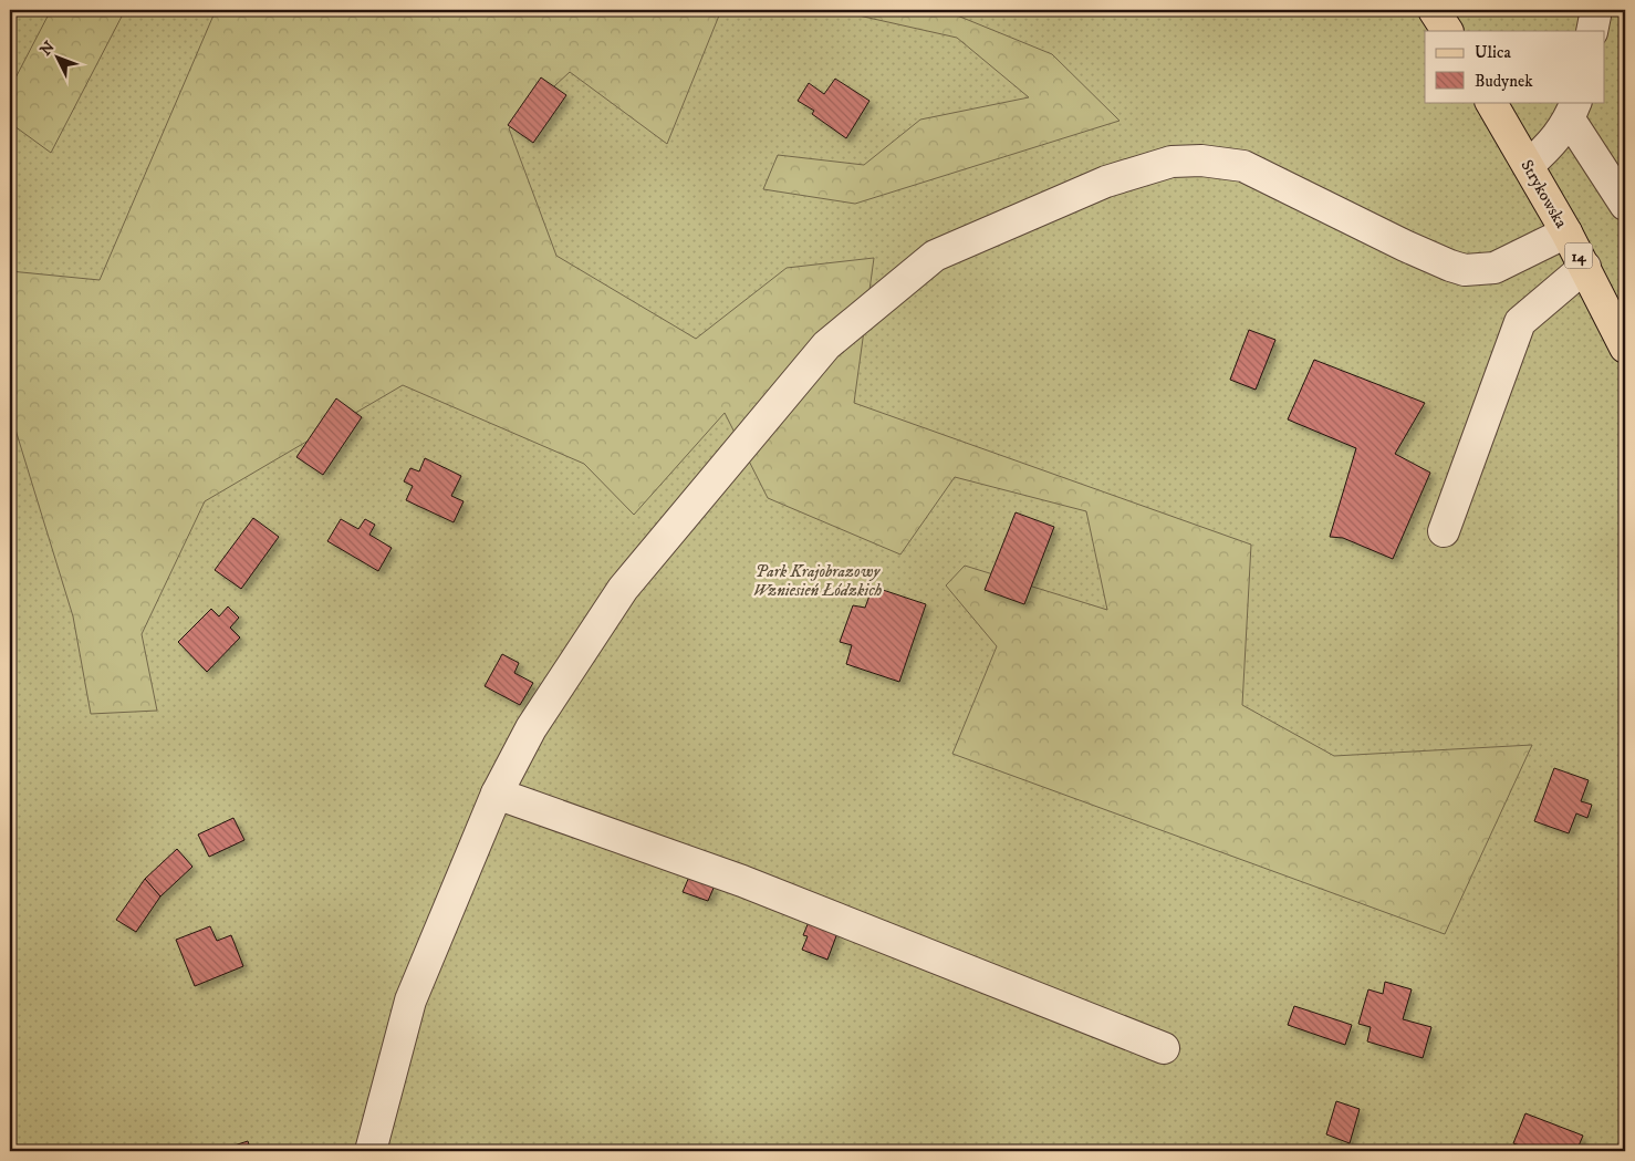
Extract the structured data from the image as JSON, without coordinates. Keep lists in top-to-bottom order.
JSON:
{
  "streets": {
    "main road": ["Strykowska", "14"]
  },
  "parks": ["Park Krajobrazowy Wzniesień Łódzkich"],
  "legend": ["Ulica", "Budynek"],
  "north": "top left"
}
